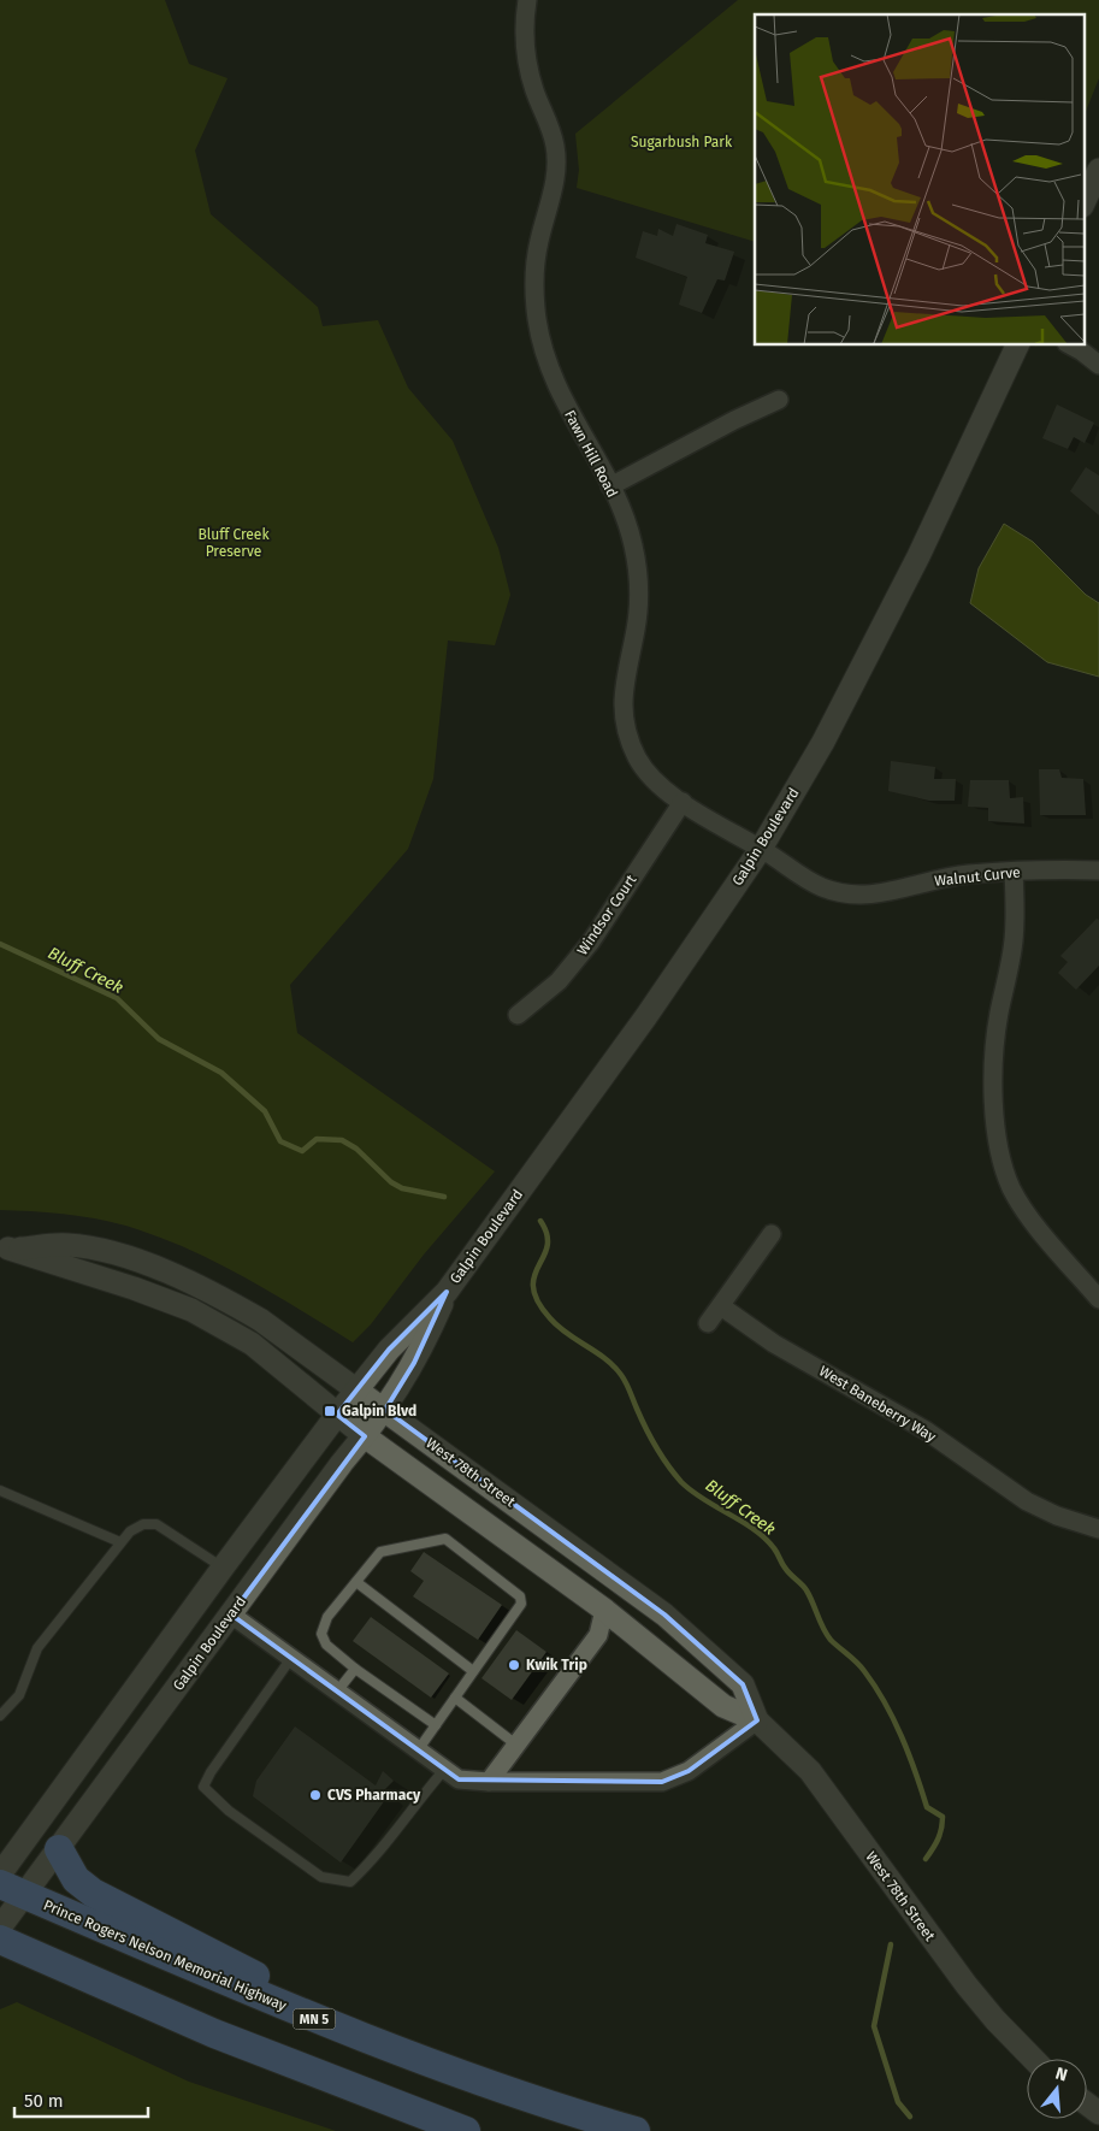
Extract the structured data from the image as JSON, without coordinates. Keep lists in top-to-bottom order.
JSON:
{
  "streets": {
    "main road": ["Prince Rogers Nelson Memorial Highway", "MN 5"],
    "street": [
      "Fawn Hill Road",
      "Galpin Boulevard",
      "Walnut Curve",
      "Windsor Court",
      "West Baneberry Way",
      "West 78th Street"
    ]
  },
  "crossings": [
    ["Fawn Hill Road", "Galpin Boulevard"],
    ["Fawn Hill Road", "Walnut Curve"],
    ["Fawn Hill Road", "Windsor Court"],
    ["Galpin Boulevard", "Walnut Curve"],
    ["Galpin Boulevard", "West 78th Street"],
    ["Galpin Boulevard", "Prince Rogers Nelson Memorial Highway"]
  ],
  "water": ["Bluff Creek"],
  "parks": ["Sugarbush Park", "Bluff Creek Preserve"],
  "places": {
    "transit": ["Galpin Blvd"],
    "other": ["Kwik Trip", "CVS Pharmacy"]
  },
  "scale_bar": "50 m",
  "north": "top"
}
